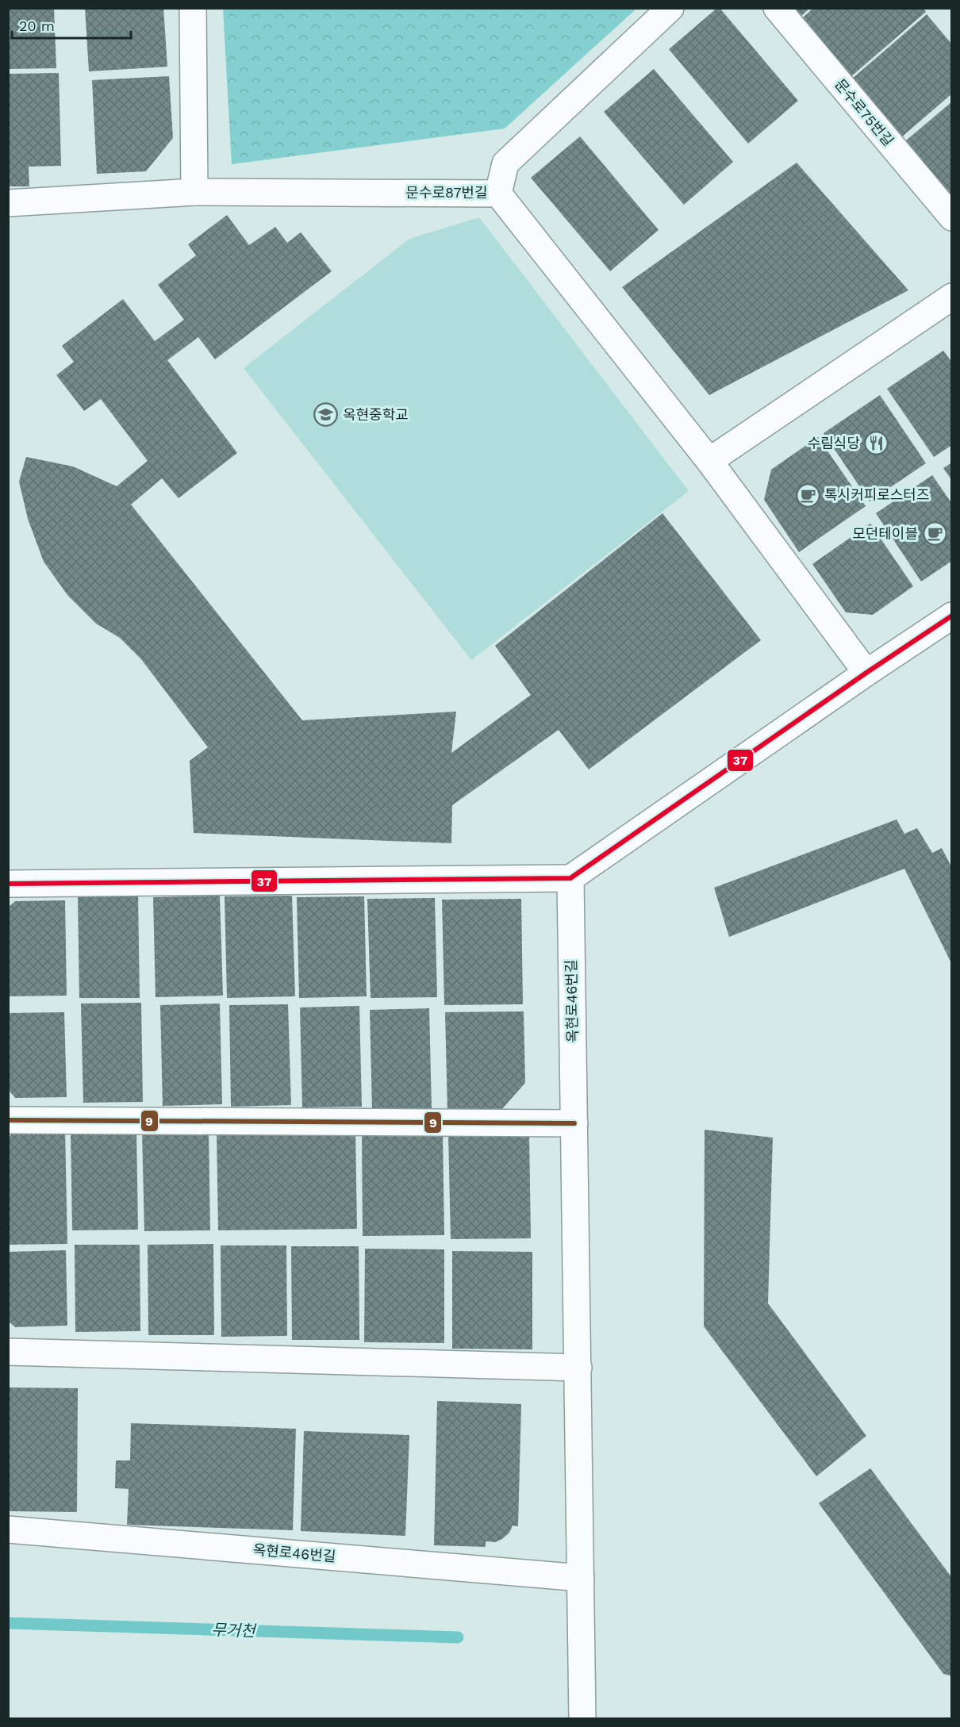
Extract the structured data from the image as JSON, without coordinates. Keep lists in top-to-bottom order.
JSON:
{
  "streets": {
    "street": ["문수로75번길", "문수로87번길", "옥현로46번길"]
  },
  "water": ["무거천"],
  "places": {
    "school or university": ["옥현중학교"],
    "restaurant": ["수림식당"],
    "cafe": ["톡시커피로스터즈", "모던테이블"]
  },
  "lines": ["transit line 37", "transit line 9"],
  "scale_bar": "20 m"
}
